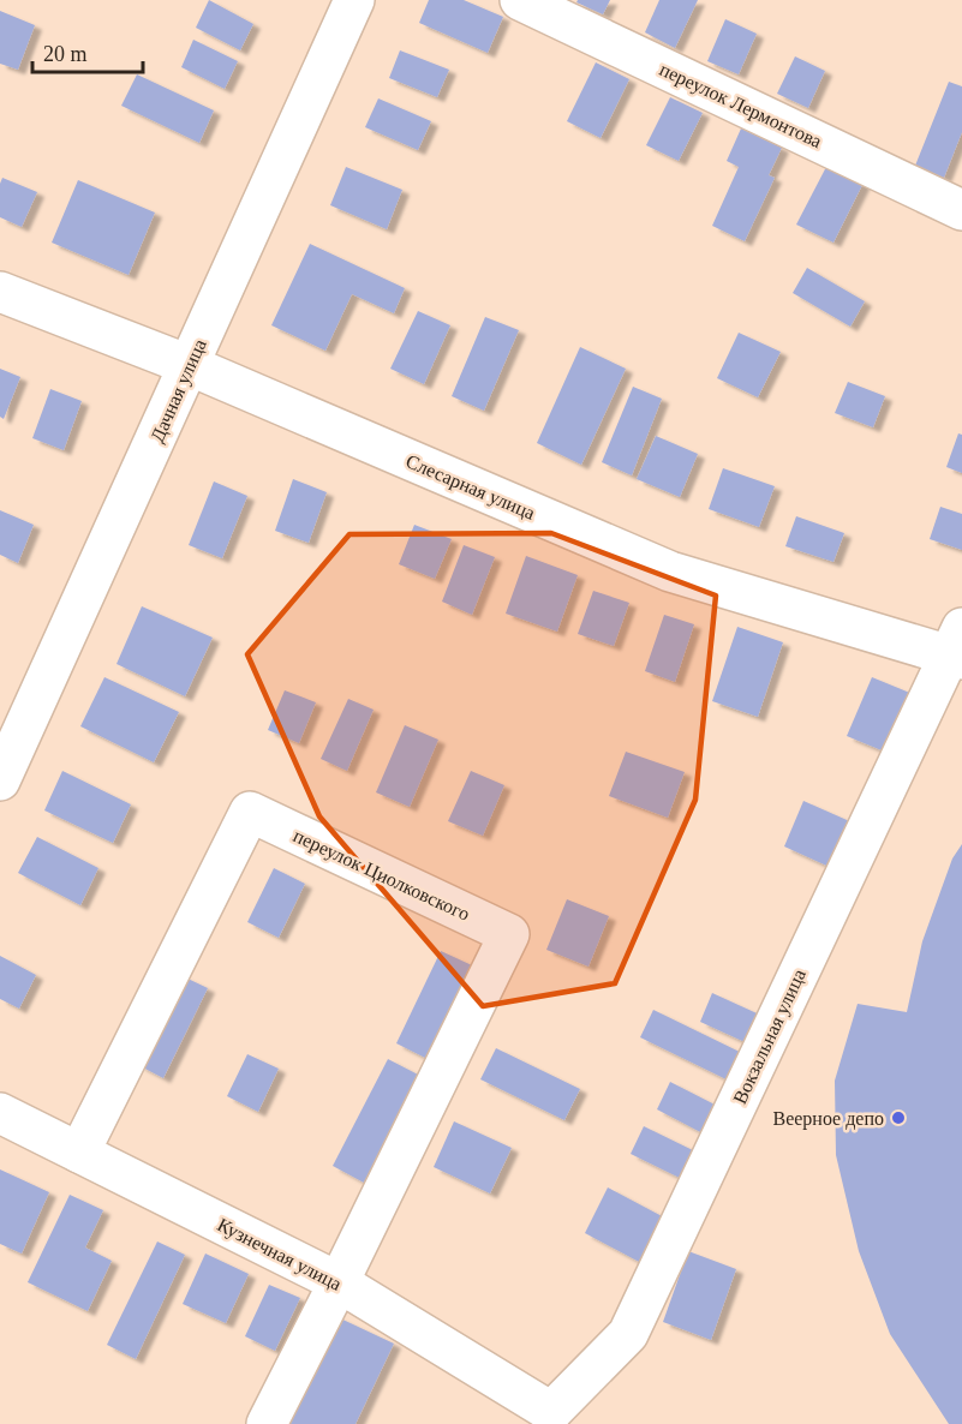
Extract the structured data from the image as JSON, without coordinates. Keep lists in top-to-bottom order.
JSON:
{
  "streets": {
    "street": [
      "переулок Лермонтова",
      "Дачная улица",
      "Слесарная улица",
      "переулок Циолковского",
      "Вокзальная улица",
      "Кузнечная улица"
    ]
  },
  "crossings": [
    ["Дачная улица", "Слесарная улица"],
    ["Слесарная улица", "Вокзальная улица"],
    ["переулок Циолковского", "Кузнечная улица"],
    ["Вокзальная улица", "Кузнечная улица"]
  ],
  "places": ["Веерное депо"],
  "scale_bar": "20 m"
}
